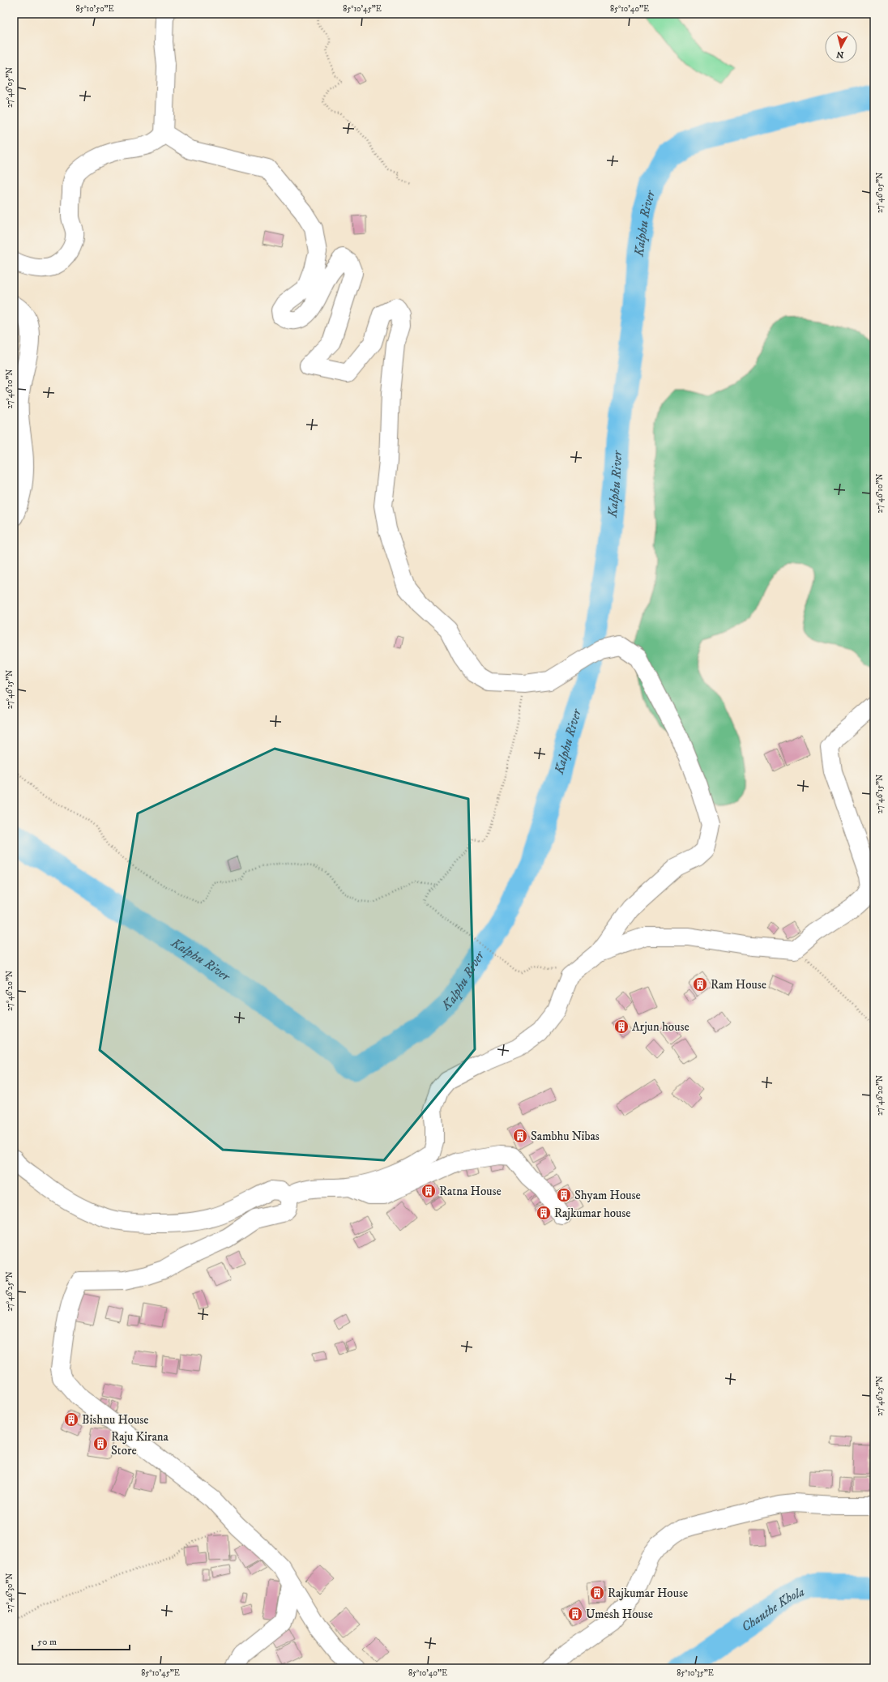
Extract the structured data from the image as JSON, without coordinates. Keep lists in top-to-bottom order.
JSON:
{
  "water": ["Kalphu River", "Chauthe Khola"],
  "places": {
    "building": [
      "Ram House",
      "Arjun house",
      "Sambhu Nibas",
      "Ratna House",
      "Shyam House",
      "Rajkumar house",
      "Bishnu House",
      "Raju Kirana Store",
      "Rajkumar House",
      "Umesh House"
    ]
  },
  "scale_bar": "50 m",
  "north": "bottom",
  "coordinates": [
    "85°10'50\"E",
    "85°10'45\"E",
    "85°10'40\"E",
    "27°46'05\"N",
    "27°46'10\"N",
    "27°46'15\"N",
    "27°46'20\"N",
    "27°46'25\"N",
    "27°46'30\"N",
    "85°10'35\"E"
  ]
}
